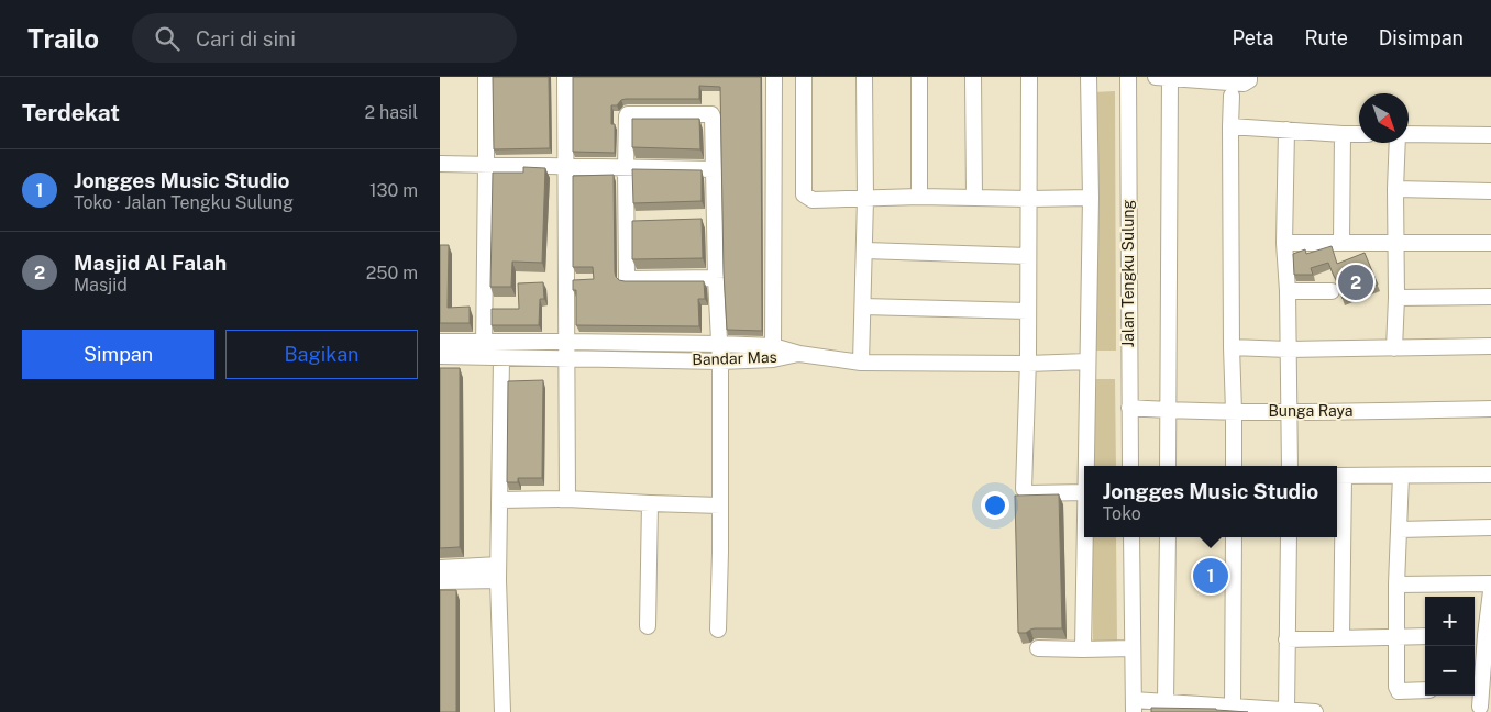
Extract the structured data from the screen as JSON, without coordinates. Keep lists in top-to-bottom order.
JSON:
{
  "streets": {
    "street": ["Jalan Tengku Sulung", "Bandar Mas", "Bunga Raya"]
  },
  "crossings": [
    ["Jalan Tengku Sulung", "Bunga Raya"]
  ],
  "north": "bottom right",
  "page": {
    "header": "Trailo",
    "search": "Cari di sini",
    "nav": ["Peta", "Rute", "Disimpan"],
    "heading": ["Terdekat", "2 hasil"],
    "list": [
      {
        "mark": "1",
        "name": "Jongges Music Studio",
        "note": "Toko · Jalan Tengku Sulung",
        "value": "130 m"
      },
      {
        "mark": "2",
        "name": "Masjid Al Falah",
        "note": "Masjid",
        "value": "250 m"
      }
    ],
    "pins": ["2", "1"],
    "buttons": ["Simpan", "Bagikan"],
    "popup": ["Jongges Music Studio", "Toko"],
    "map_buttons": ["+", "−"]
  }
}
